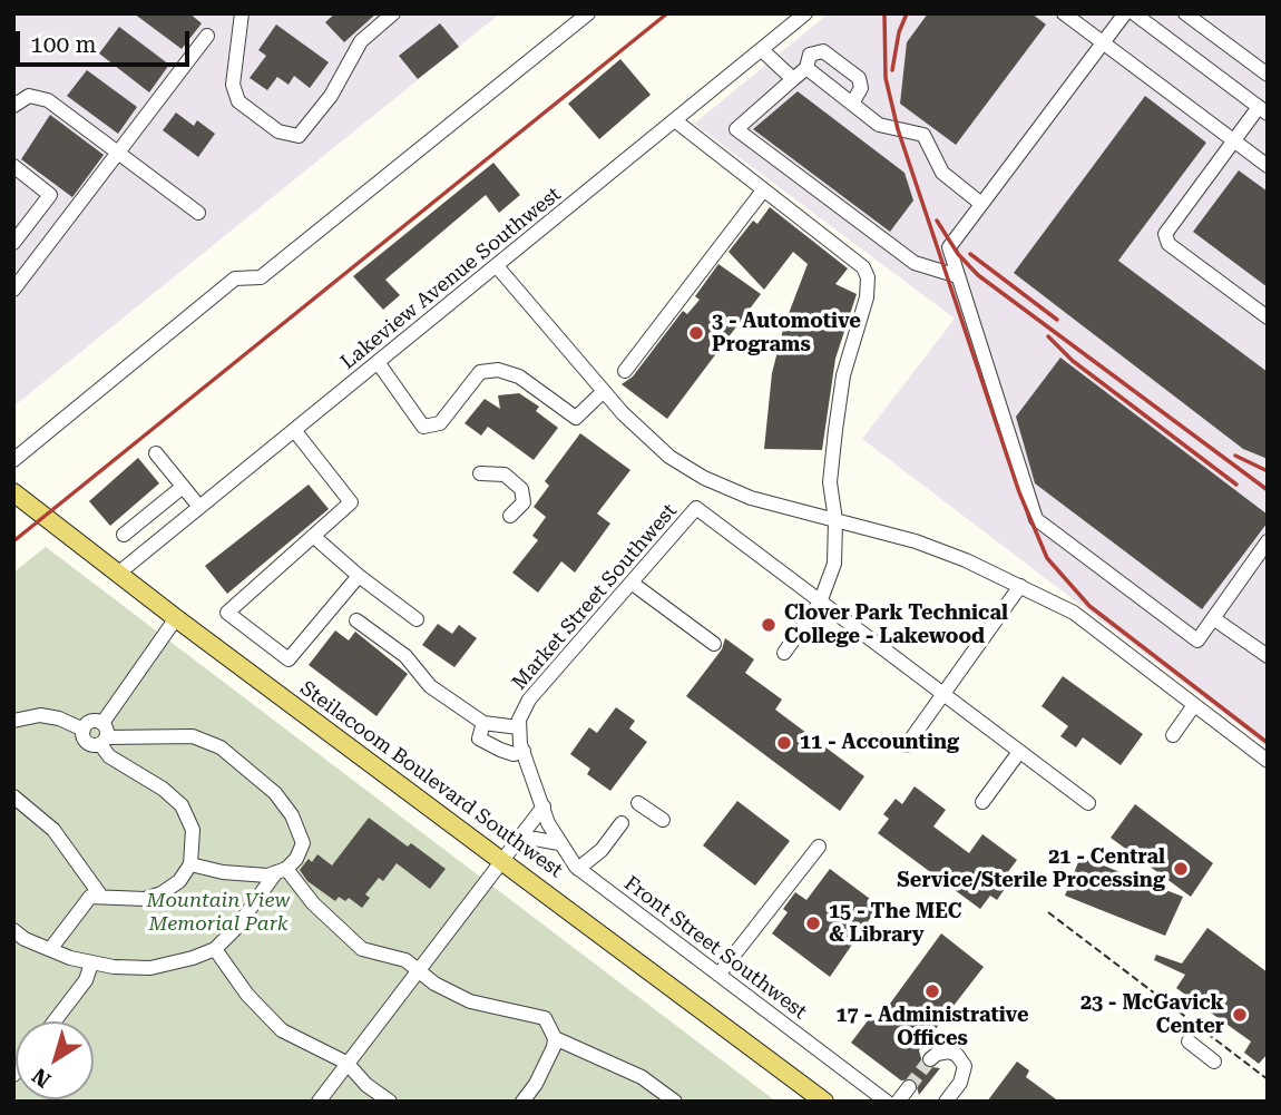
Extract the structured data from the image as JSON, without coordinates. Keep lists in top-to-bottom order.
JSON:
{
  "streets": {
    "main road": ["Steilacoom Boulevard Southwest"],
    "street": ["Lakeview Avenue Southwest", "Market Street Southwest", "Front Street Southwest"]
  },
  "crossings": [
    ["Lakeview Avenue Southwest", "Steilacoom Boulevard Southwest"]
  ],
  "parks": ["Mountain View Memorial Park"],
  "places": [
    "3 - Automotive Programs",
    "Clover Park Technical College - Lakewood",
    "11 - Accounting",
    "21 - Central Service/Sterile Processing",
    "15 - The MEC & Library",
    "17 - Administrative Offices",
    "23 - McGavick Center"
  ],
  "scale_bar": "100 m",
  "north": "bottom left"
}
